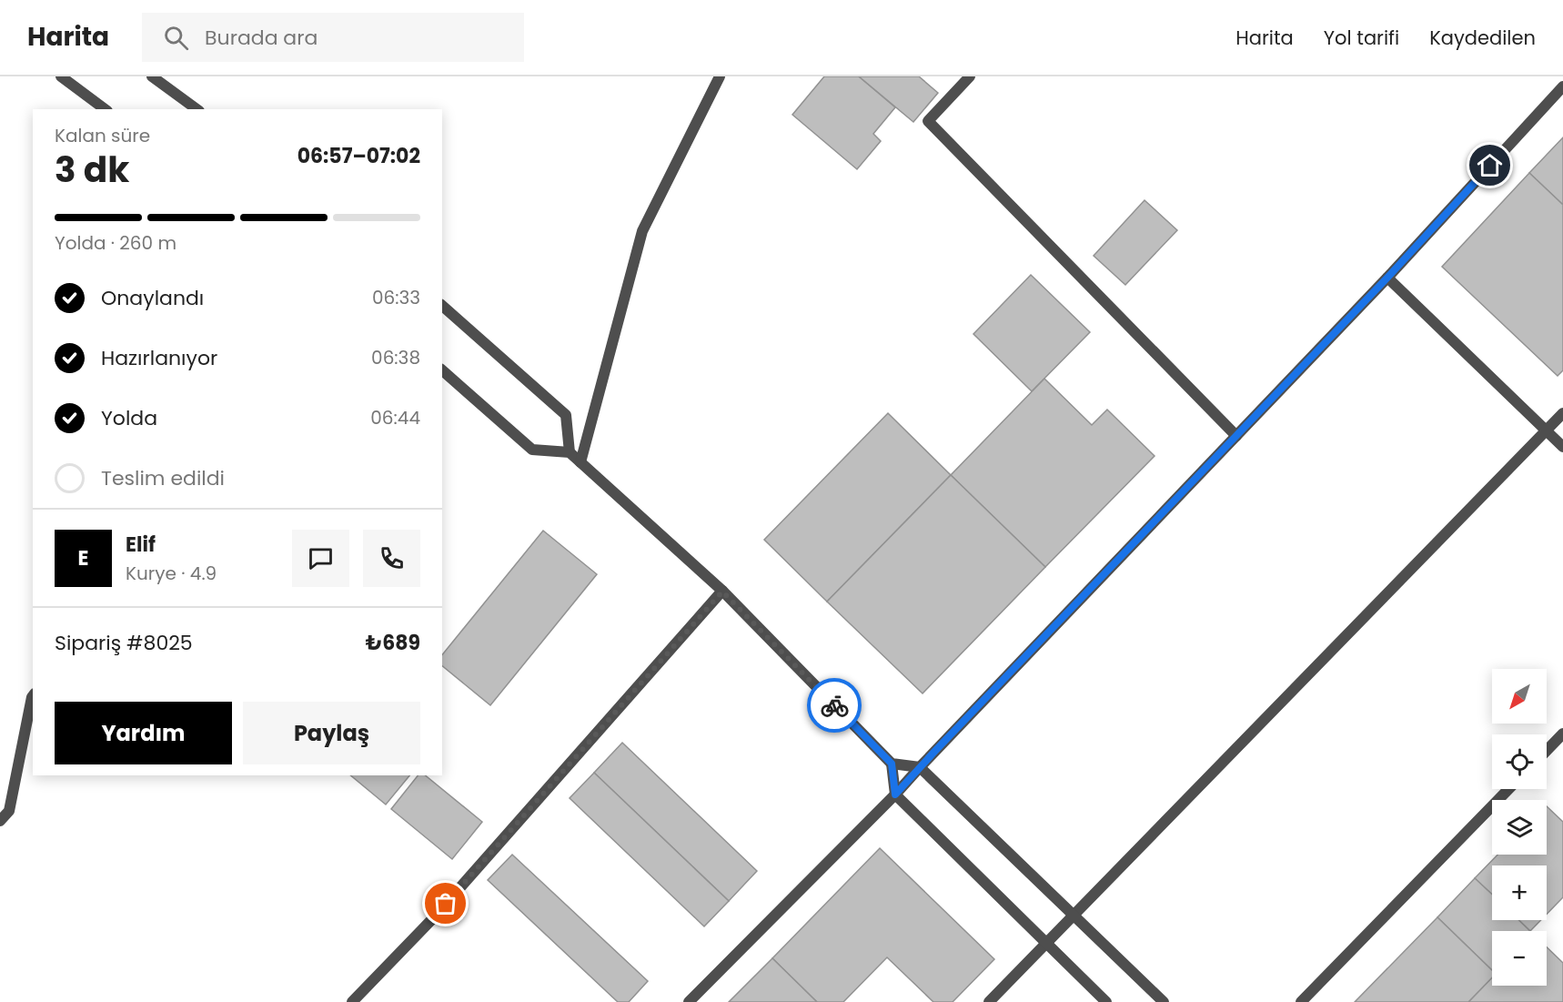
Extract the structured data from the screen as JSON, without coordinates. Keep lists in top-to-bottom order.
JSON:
{
  "north": "bottom left",
  "page": {
    "header": "Harita",
    "search": "Burada ara",
    "nav": ["Harita", "Yol tarifi", "Kaydedilen"],
    "heading": ["3 dk", "Kalan süre", "06:57–07:02"],
    "panel": [
      "Elif",
      "Kurye · 4.9",
      "Sipariş #8025",
      "₺689"
    ],
    "bar": "Yolda · 260 m",
    "list": [
      ["Onaylandı", "06:33"],
      ["Hazırlanıyor", "06:38"],
      ["Yolda", "06:44"],
      "Teslim edildi"
    ],
    "round": "E",
    "map_buttons": ["+", "−"],
    "buttons": ["Yardım", "Paylaş"]
  }
}
